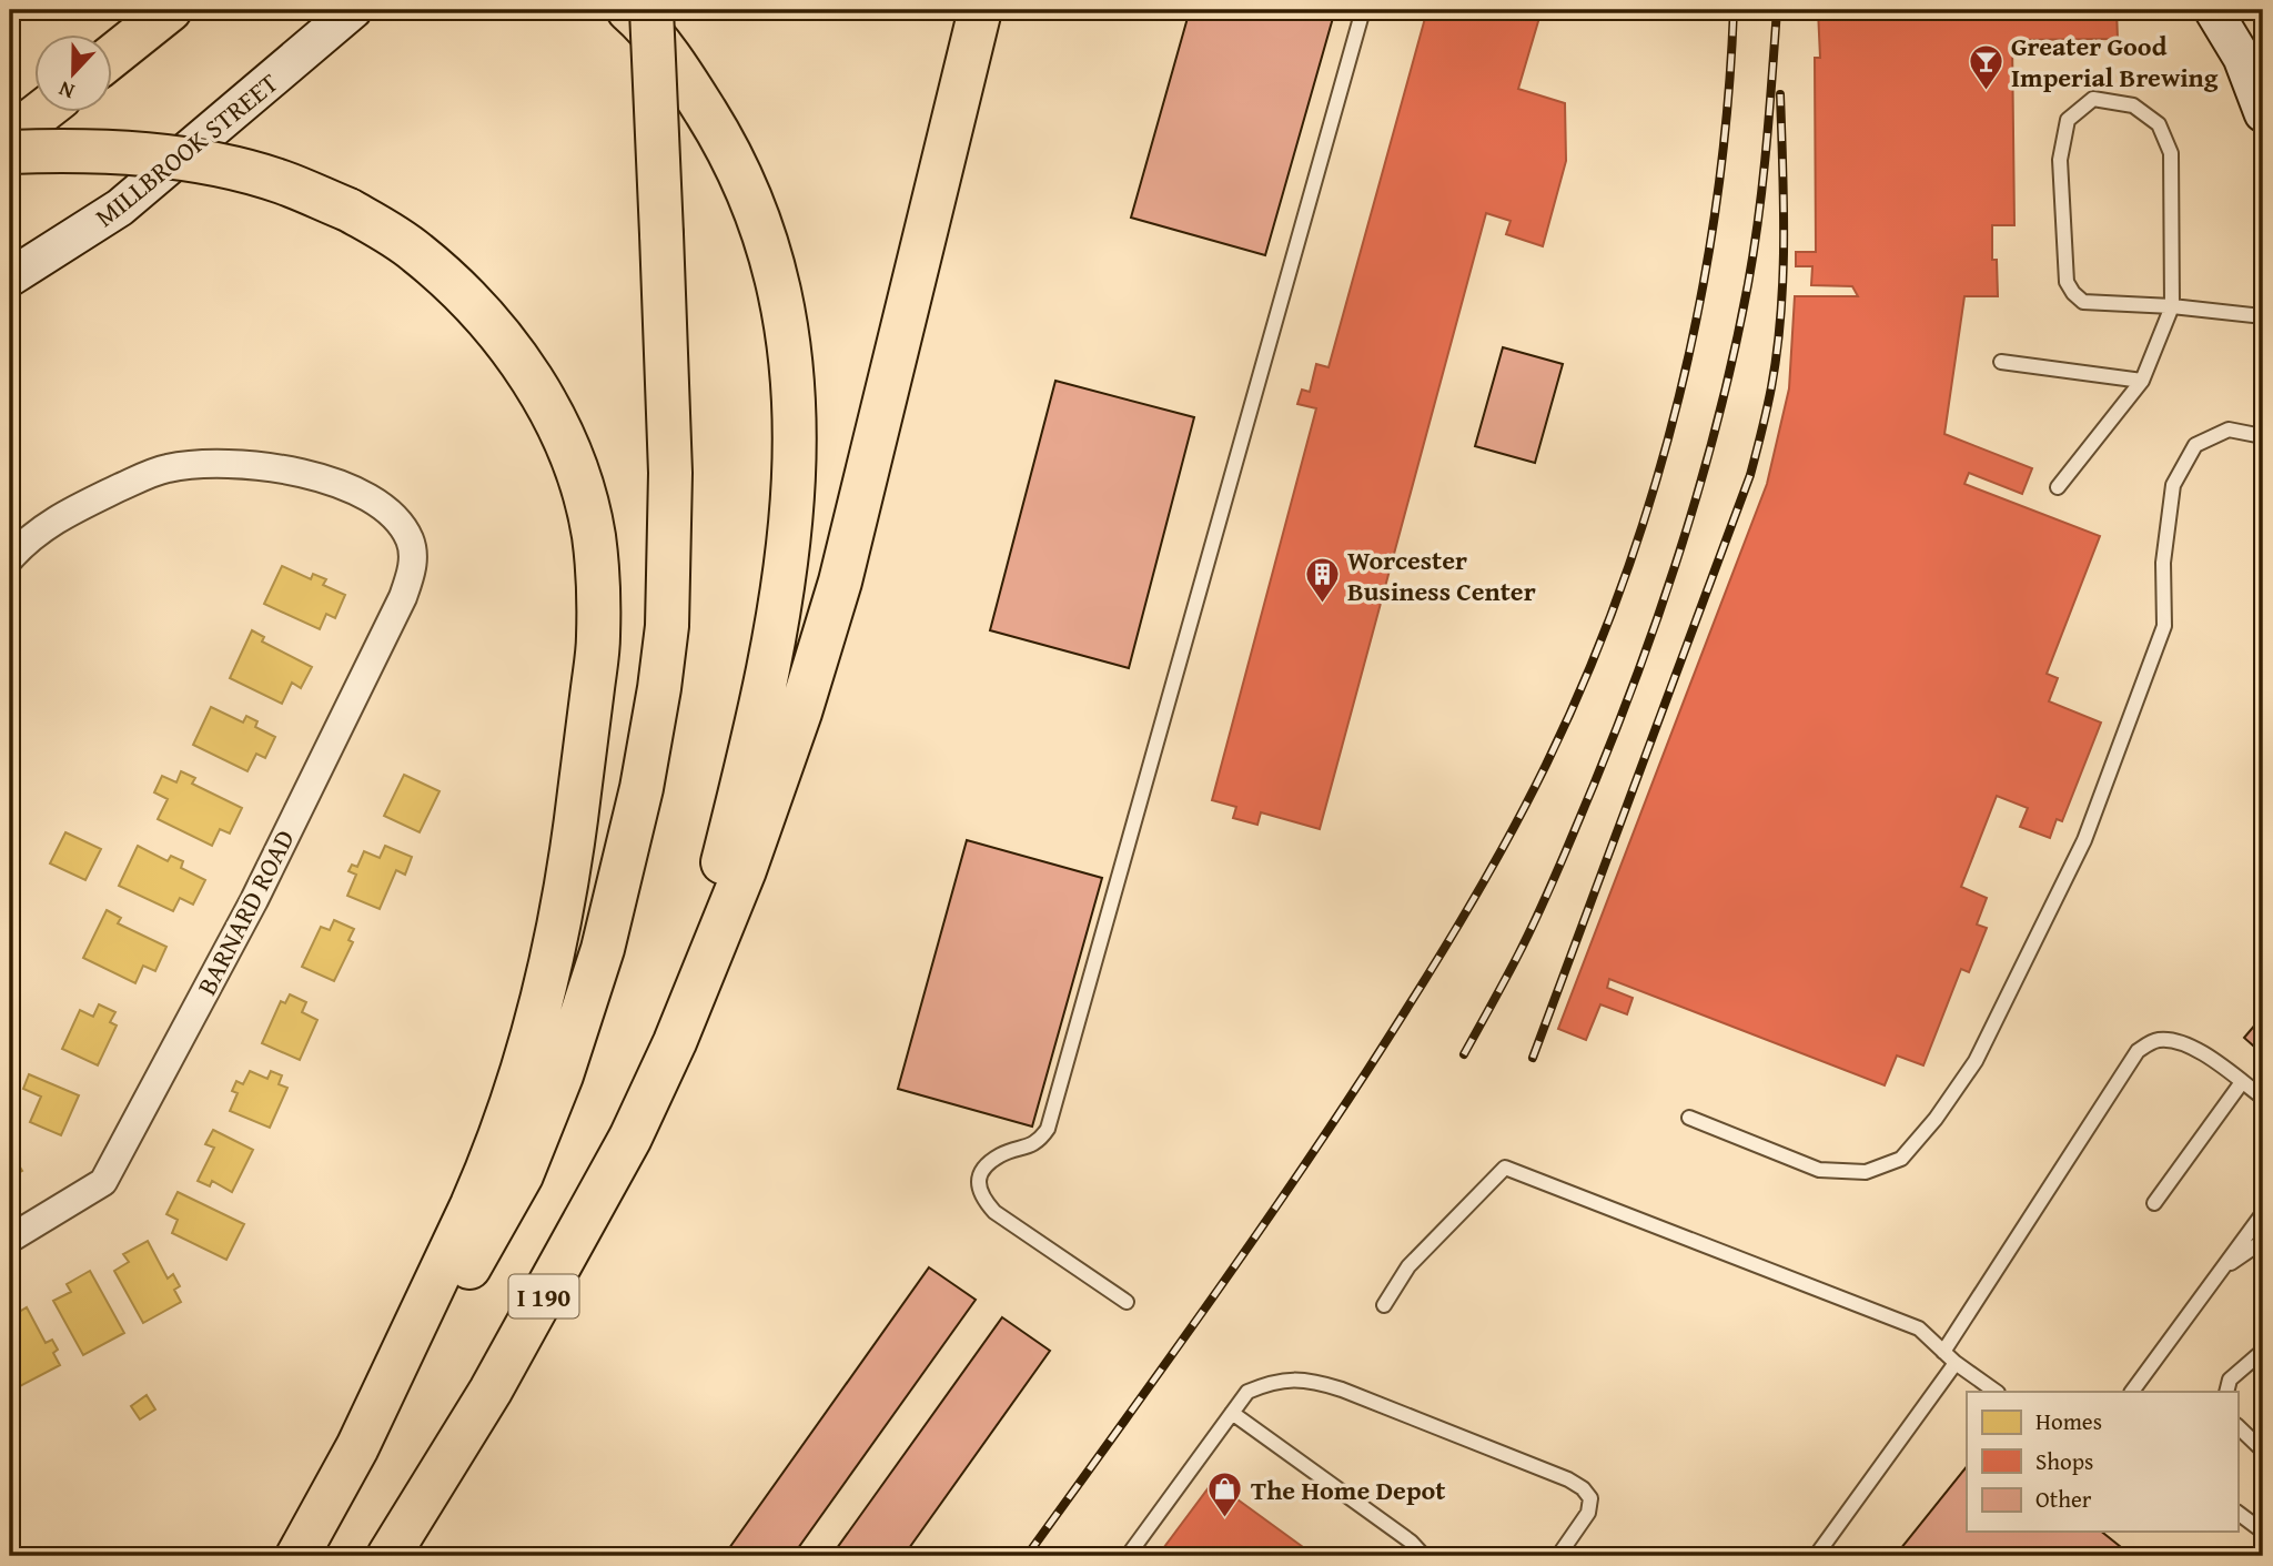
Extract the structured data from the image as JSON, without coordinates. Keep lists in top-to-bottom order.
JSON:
{
  "streets": {
    "highway": ["I 190"],
    "main road": ["MILLBROOK STREET"],
    "street": ["BARNARD ROAD"]
  },
  "places": {
    "bar": ["Greater Good Imperial Brewing"],
    "building": ["Worcester Business Center"],
    "shop": ["The Home Depot"]
  },
  "legend": ["Homes", "Shops", "Other"],
  "north": "bottom"
}
